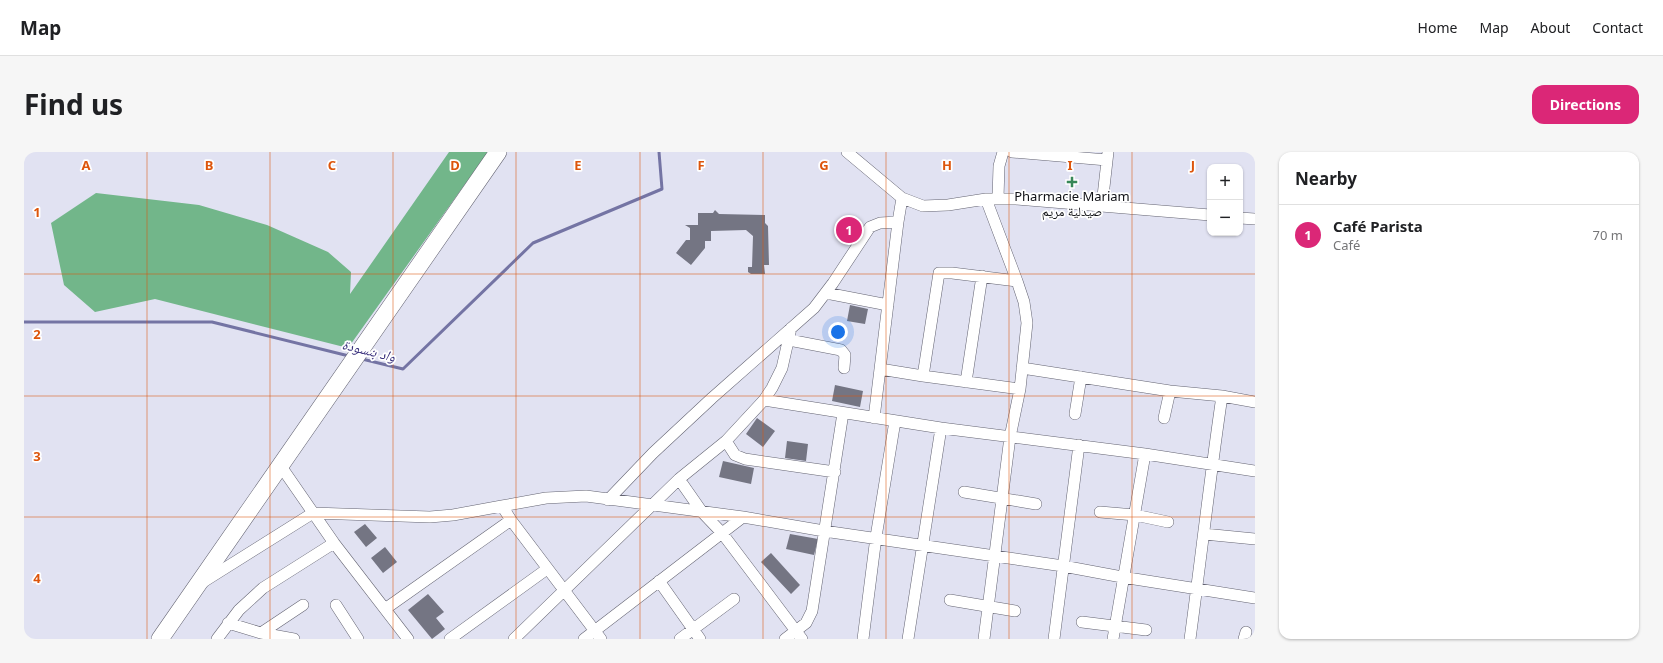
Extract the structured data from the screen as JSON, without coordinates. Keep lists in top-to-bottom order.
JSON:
{
  "water": ["واد بنسودة"],
  "places": {
    "health": ["Pharmacie Mariam صيدلية مريم"]
  },
  "page": {
    "header": "Map",
    "nav": [
      "Home",
      "Map",
      "About",
      "Contact"
    ],
    "title": "Find us",
    "buttons": "Directions",
    "heading": "Nearby",
    "map_buttons": ["+", "−"],
    "list": [
      {
        "mark": "1",
        "name": "Café Parista",
        "note": "Café",
        "value": "70 m"
      }
    ],
    "pins": "1"
  },
  "grid": {
    "columns": [
      "A",
      "B",
      "C",
      "D",
      "E",
      "F",
      "G",
      "H",
      "I",
      "J"
    ],
    "rows": [
      "1",
      "2",
      "3",
      "4"
    ]
  }
}
